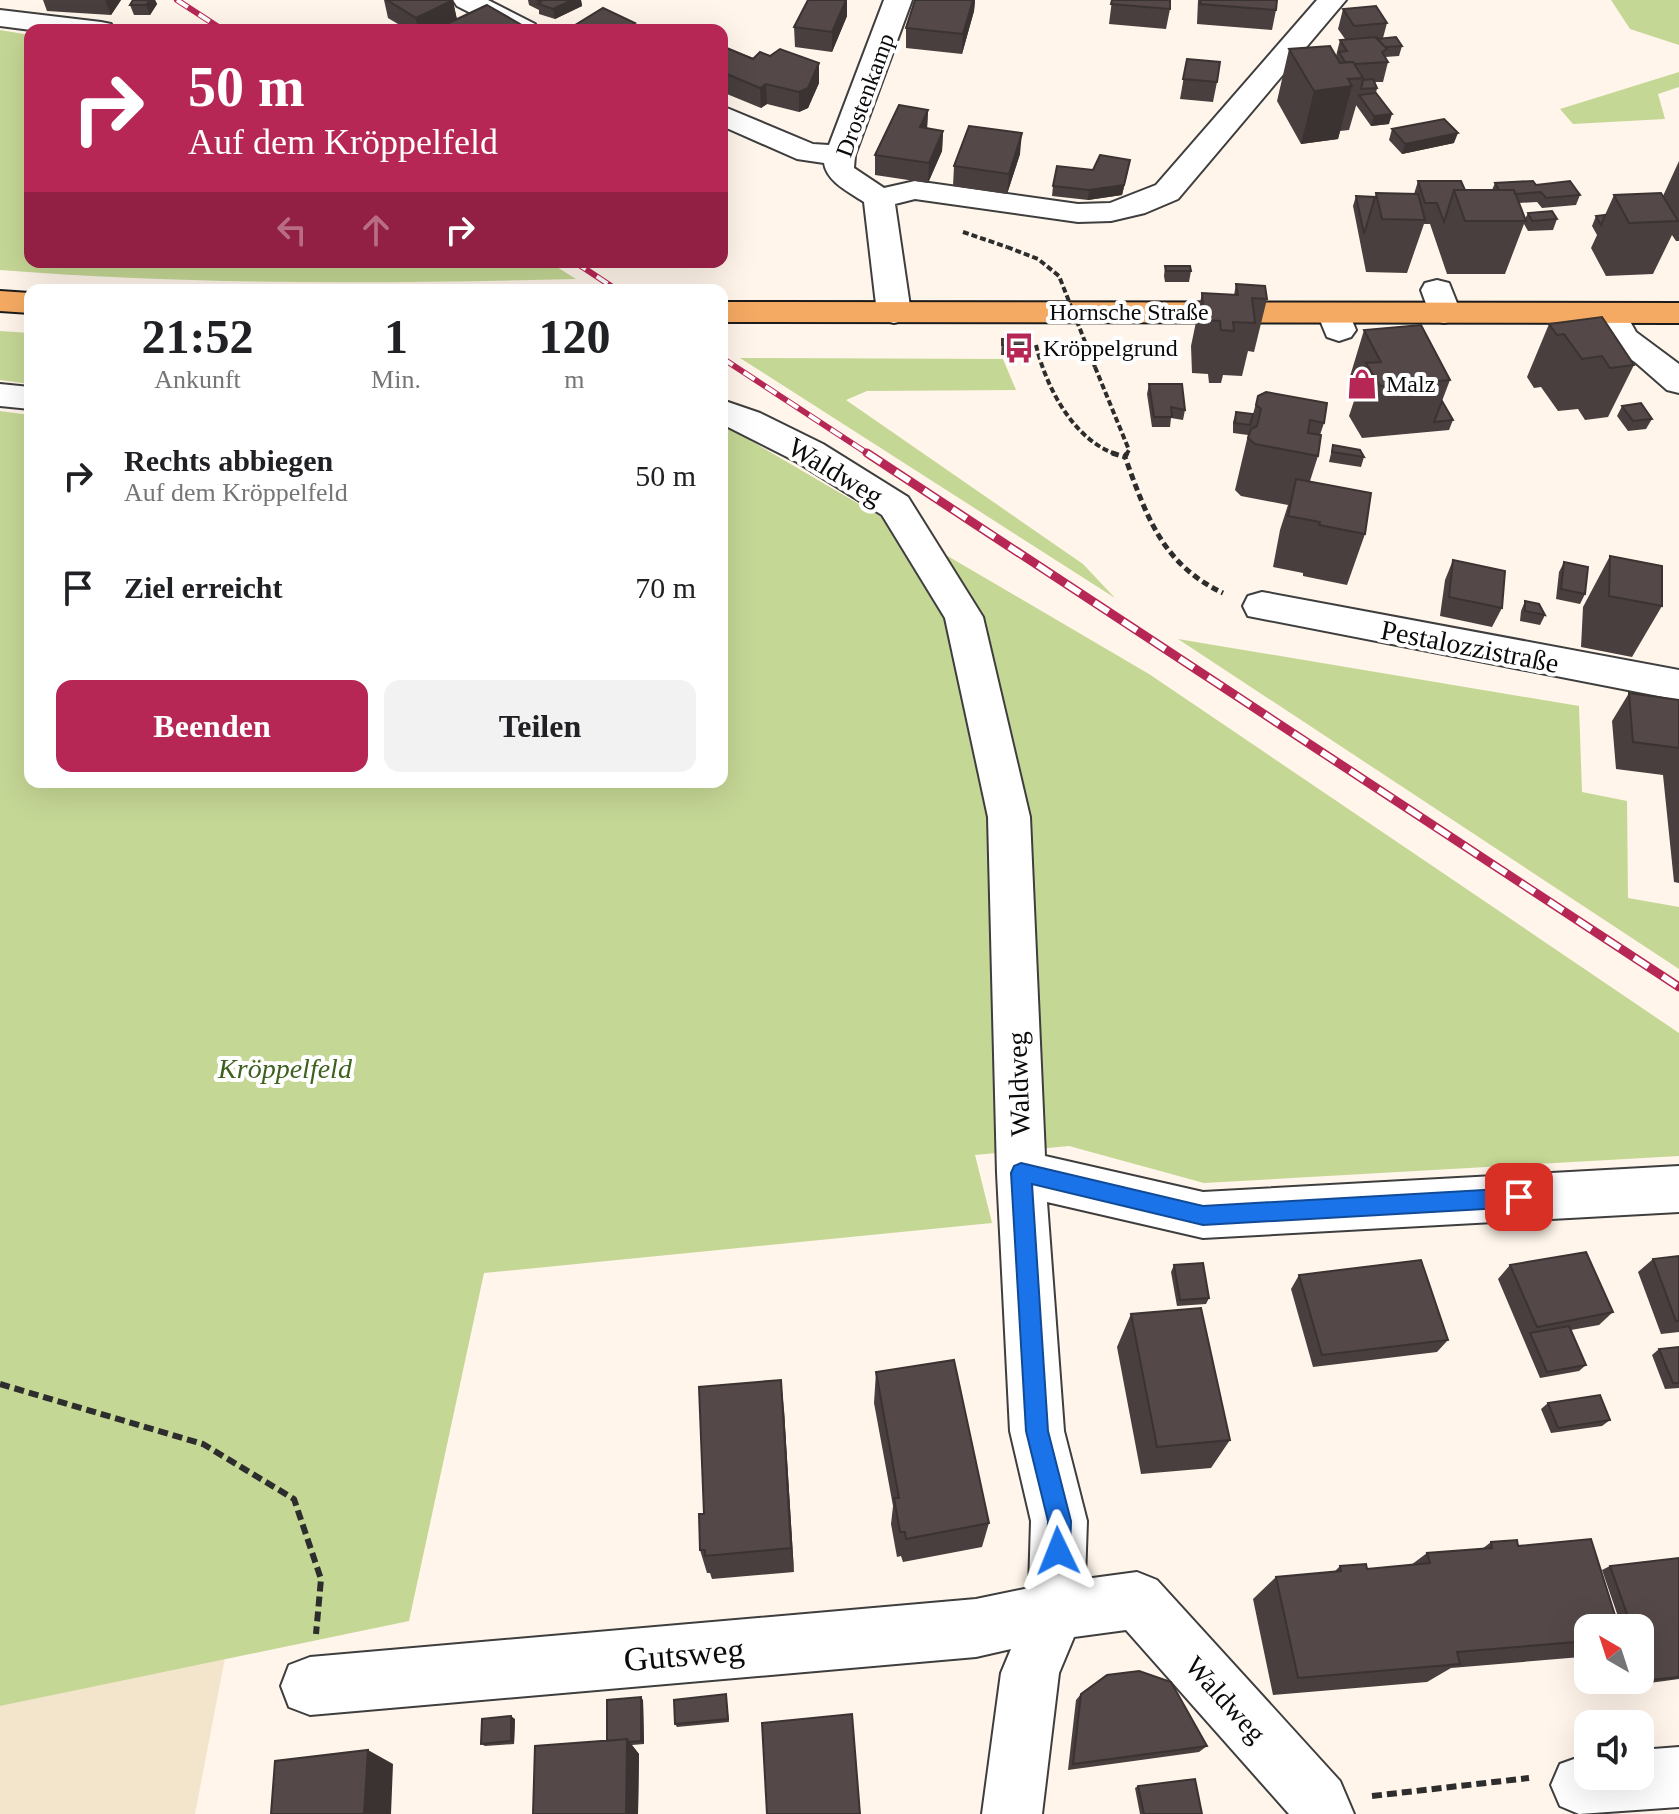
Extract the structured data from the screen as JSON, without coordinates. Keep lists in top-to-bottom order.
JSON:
{
  "streets": {
    "main road": ["Hornsche Straße"],
    "street": [
      "Drostenkamp",
      "Waldweg",
      "Pestalozzistraße",
      "Gutsweg"
    ]
  },
  "crossings": [
    ["Waldweg", "Gutsweg"]
  ],
  "parks": ["Kröppelfeld"],
  "places": {
    "bus stop": ["Kröppelgrund"],
    "shop": ["Malz"]
  },
  "north": "top left",
  "page": {
    "turn": ["50 m", "Auf dem Kröppelfeld"],
    "eta": [
      "21:52",
      "Ankunft",
      "1",
      "Min.",
      "120",
      "m"
    ],
    "list": [
      {
        "name": "Rechts abbiegen",
        "note": "Auf dem Kröppelfeld",
        "value": "50 m"
      },
      {
        "name": "Ziel erreicht",
        "value": "70 m"
      }
    ],
    "buttons": ["Beenden", "Teilen"]
  }
}
